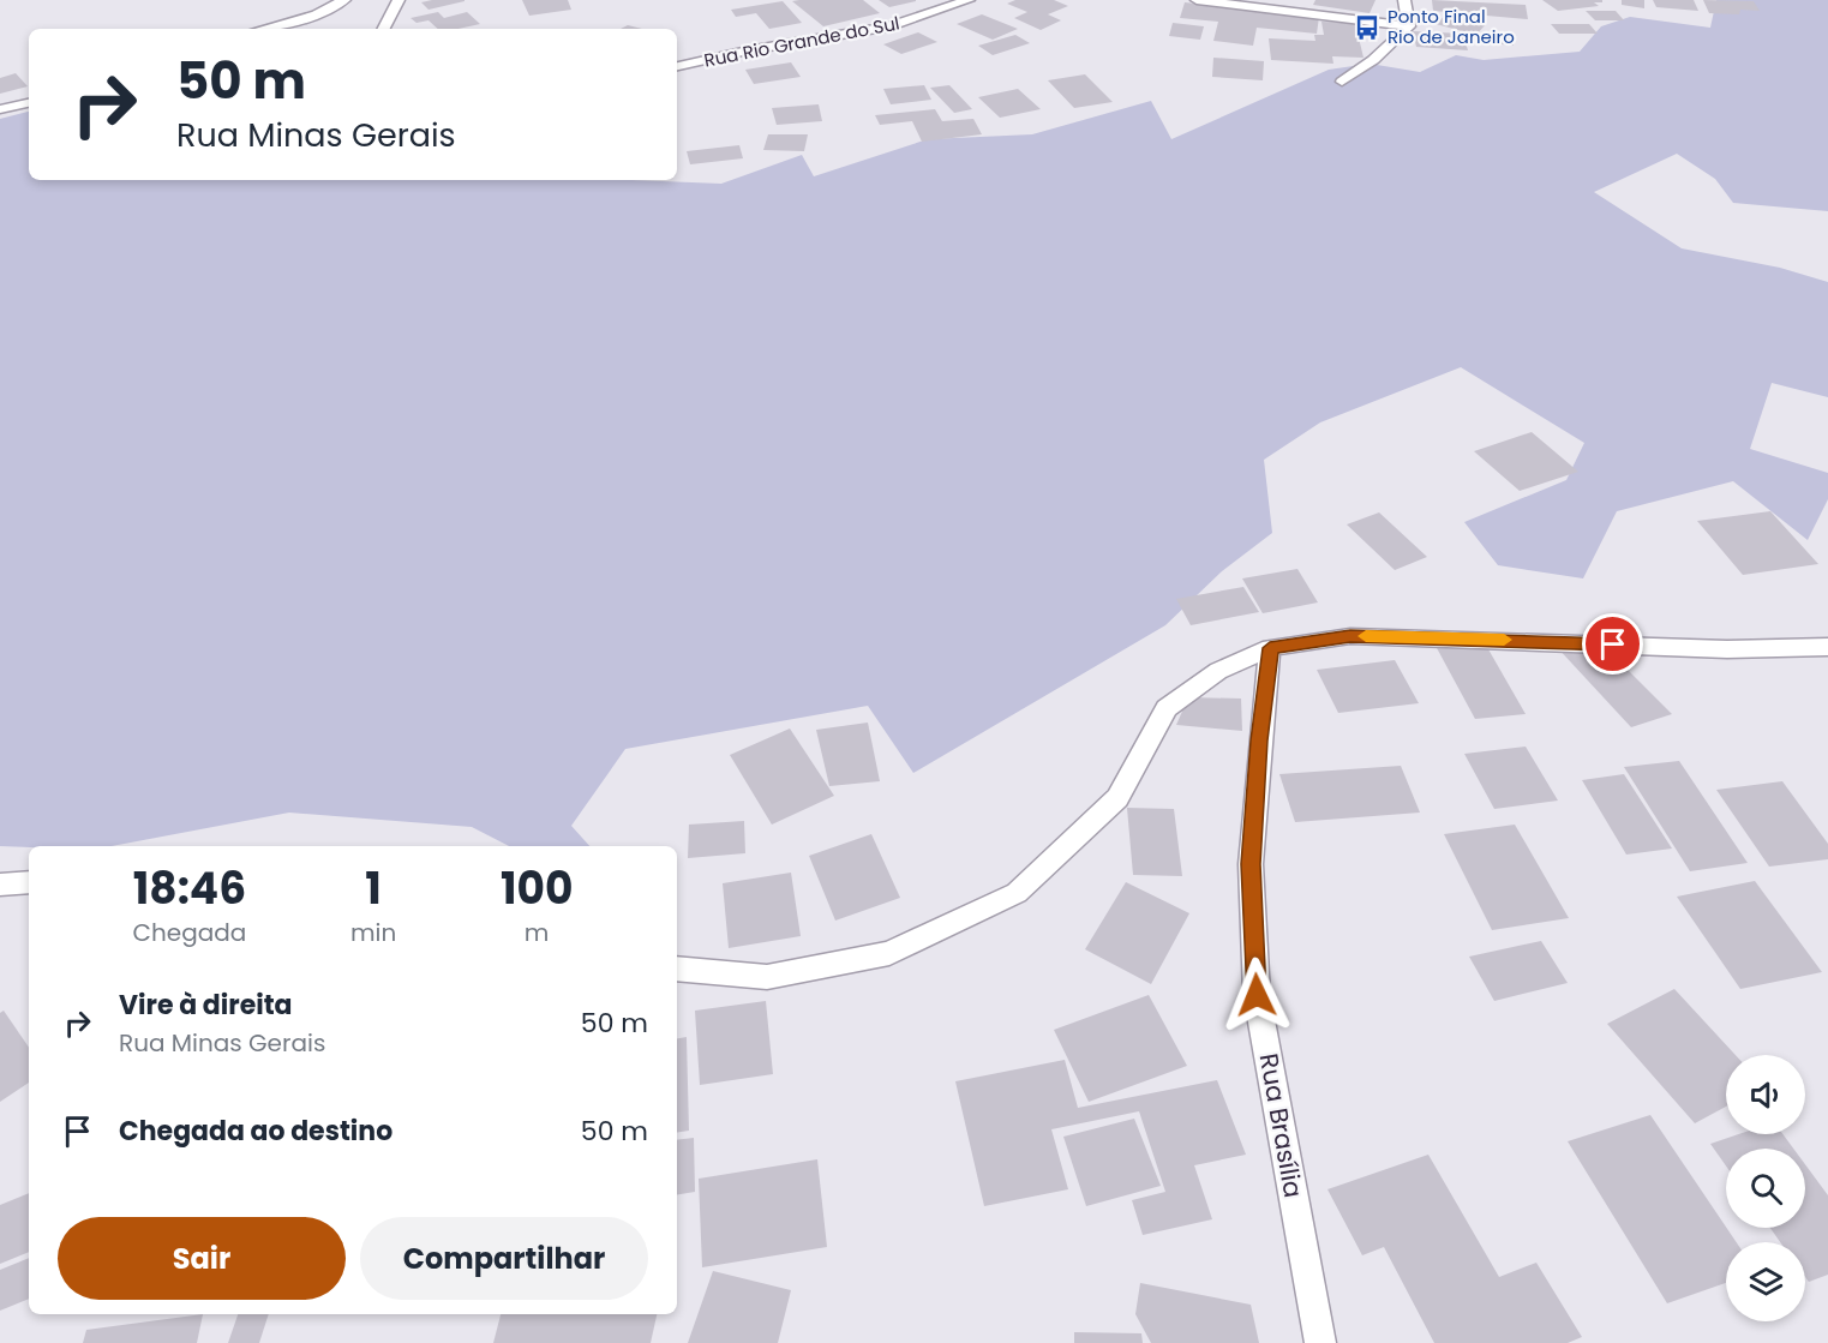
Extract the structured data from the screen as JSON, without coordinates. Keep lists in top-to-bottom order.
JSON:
{
  "streets": {
    "street": ["Rua Rio Grande do Sul", "Rua Brasília"]
  },
  "places": {
    "bus stop": ["Ponto Final Rio de Janeiro"]
  },
  "page": {
    "turn": ["50 m", "Rua Minas Gerais"],
    "eta": [
      "18:46",
      "Chegada",
      "1",
      "min",
      "100",
      "m"
    ],
    "list": [
      {
        "name": "Vire à direita",
        "note": "Rua Minas Gerais",
        "value": "50 m"
      },
      {
        "name": "Chegada ao destino",
        "value": "50 m"
      }
    ],
    "buttons": ["Sair", "Compartilhar"]
  }
}
